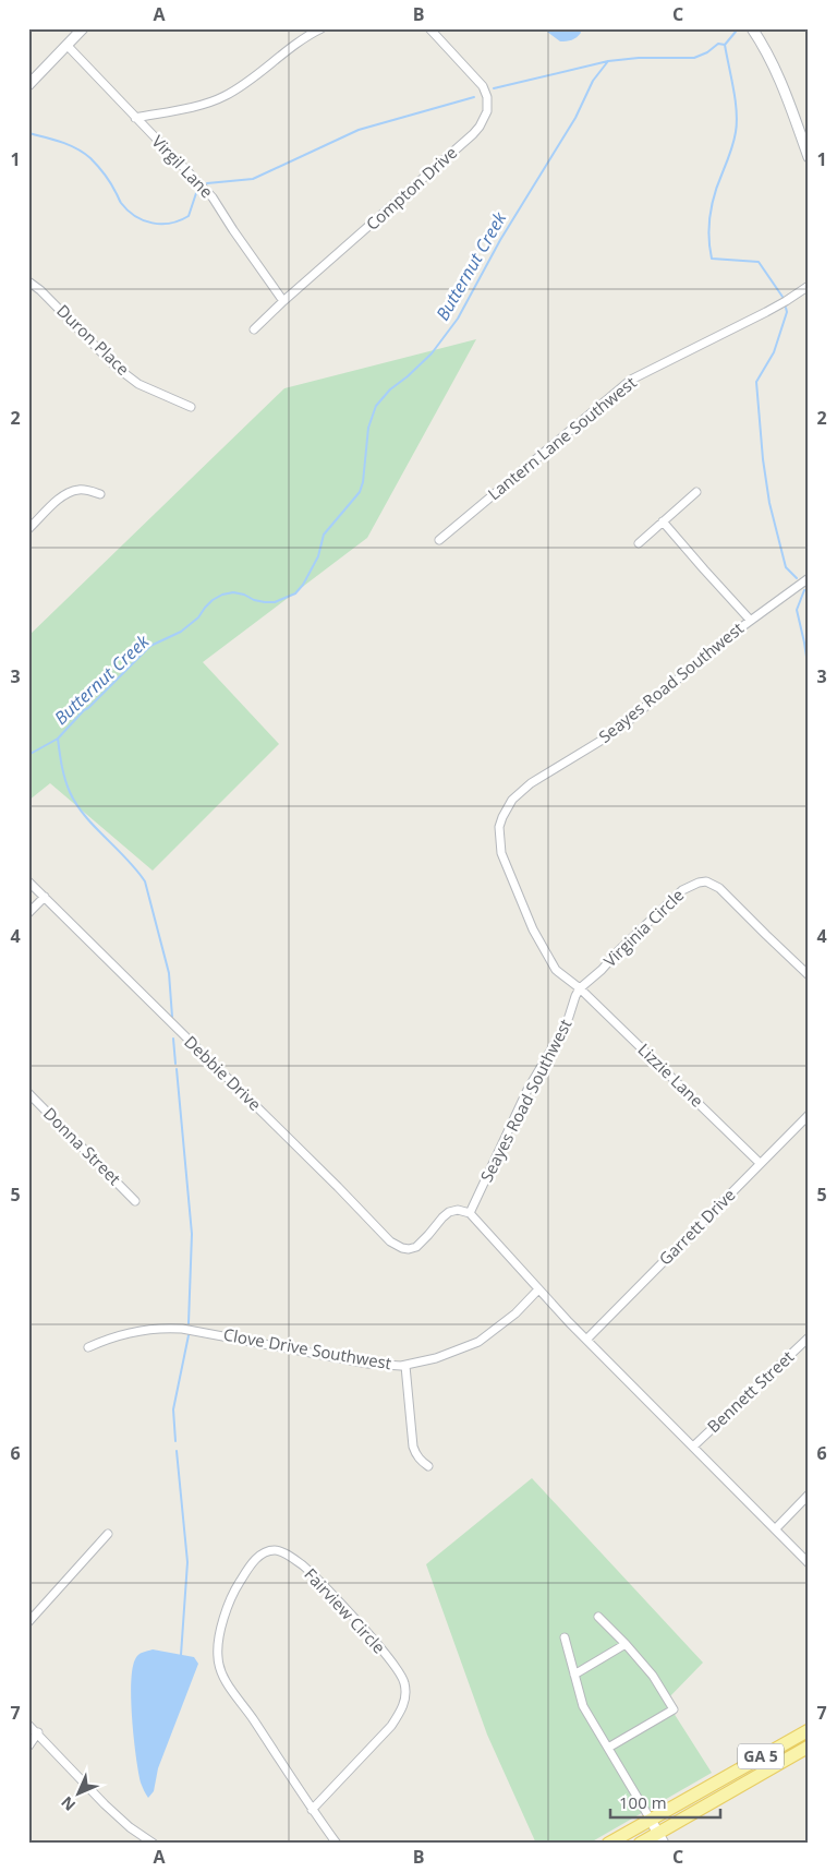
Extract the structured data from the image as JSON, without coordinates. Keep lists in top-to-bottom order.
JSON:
{
  "streets": {
    "main road": ["GA 5"],
    "street": [
      "Virgil Lane",
      "Compton Drive",
      "Duron Place",
      "Lantern Lane Southwest",
      "Seayes Road Southwest",
      "Virginia Circle",
      "Debbie Drive",
      "Lizzie Lane",
      "Donna Street",
      "Garrett Drive",
      "Clove Drive Southwest",
      "Bennett Street",
      "Fairview Circle"
    ]
  },
  "crossings": [
    ["Virgil Lane", "Compton Drive"],
    ["Seayes Road Southwest", "Virginia Circle"],
    ["Seayes Road Southwest", "Debbie Drive"],
    ["Seayes Road Southwest", "Lizzie Lane"],
    ["Virginia Circle", "Lizzie Lane"],
    ["Lizzie Lane", "Garrett Drive"]
  ],
  "water": ["Butternut Creek"],
  "scale_bar": "100 m",
  "north": "bottom left",
  "grid": {
    "columns": ["A", "B", "C"],
    "rows": [
      "1",
      "2",
      "3",
      "4",
      "5",
      "6",
      "7"
    ]
  }
}
